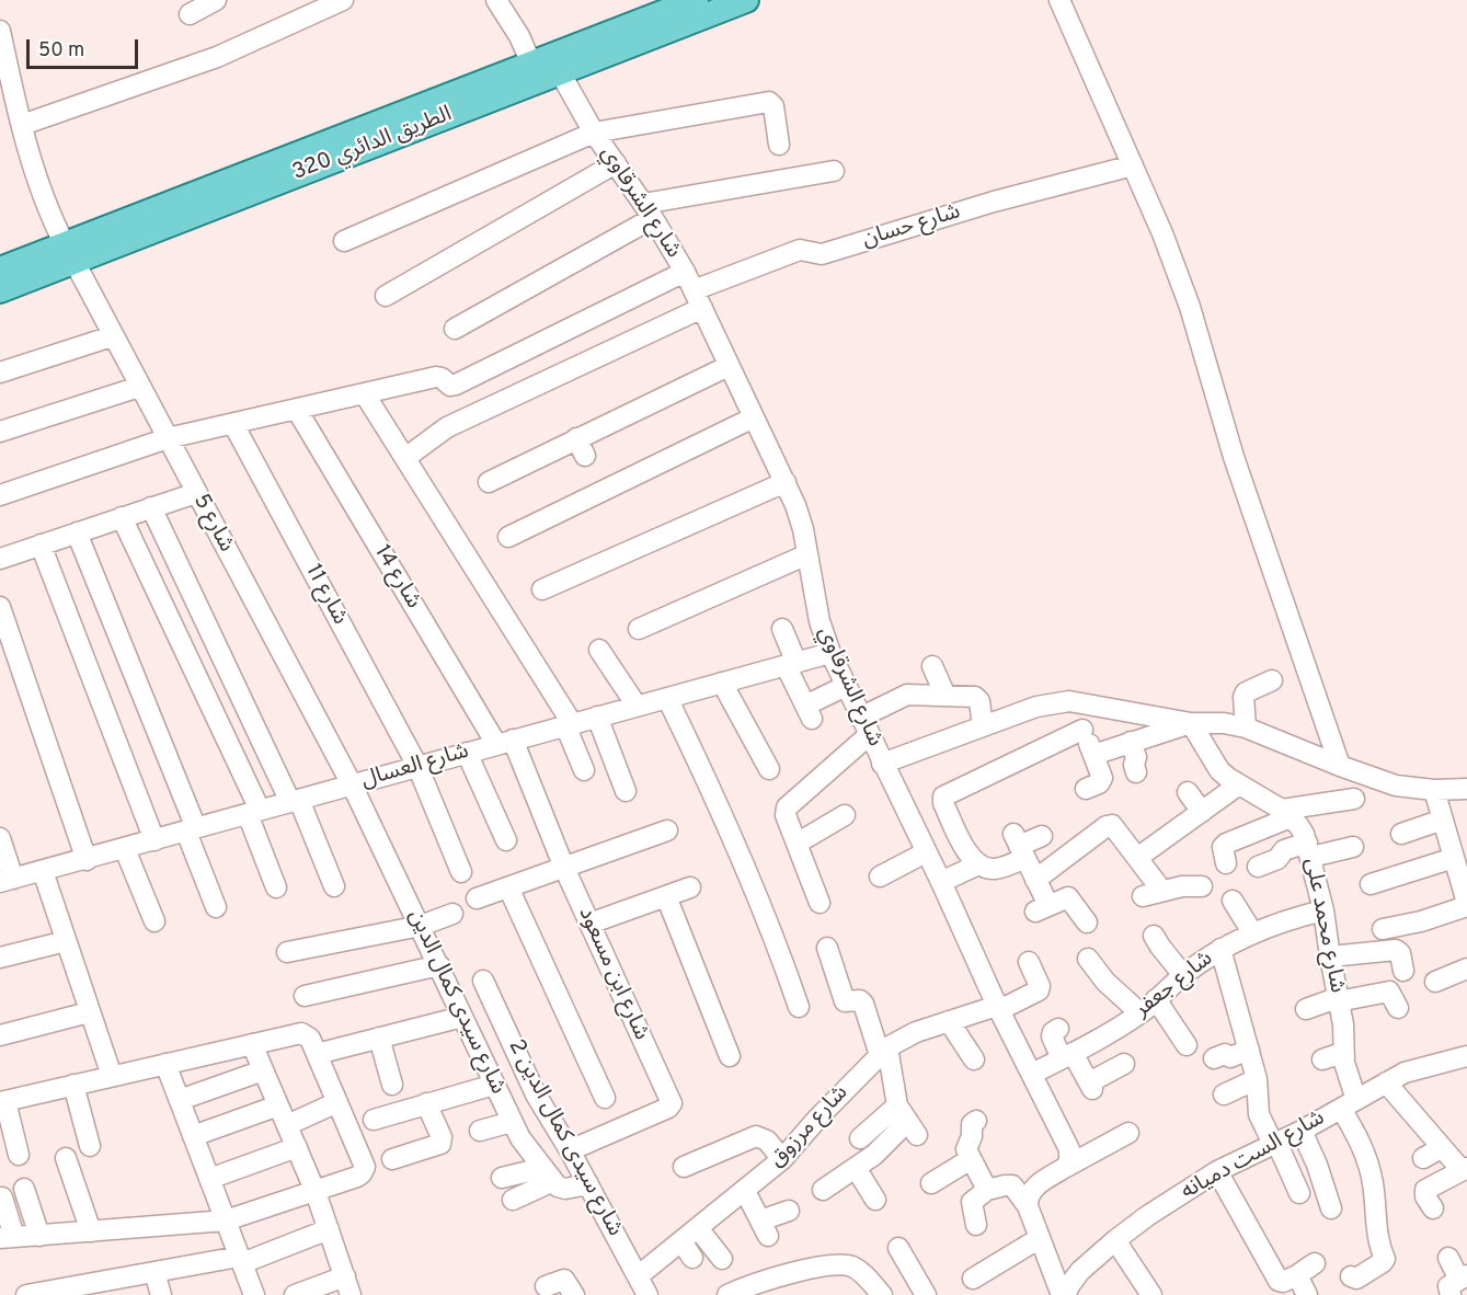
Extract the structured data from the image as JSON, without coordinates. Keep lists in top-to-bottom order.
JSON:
{
  "streets": {
    "main road": ["الطريق الدائري 320"],
    "street": [
      "شارع الشرقاوي",
      "شارع حسان",
      "شارع 5",
      "شارع 14",
      "شارع 11",
      "شارع العسال",
      "شارع محمد على",
      "شارع ابن مسعود",
      "شارع جعفر",
      "شارع سيدى كمال الدين",
      "شارع مرزوق",
      "شارع سيدى كمال الدين 2",
      "شارع الست دميانه"
    ]
  },
  "crossings": [
    ["الطريق الدائري 320", "شارع الشرقاوي"],
    ["الطريق الدائري 320", "شارع 5"],
    ["شارع الشرقاوي", "شارع حسان"],
    ["شارع الشرقاوي", "شارع العسال"],
    ["شارع الشرقاوي", "شارع جعفر"],
    ["شارع الشرقاوي", "شارع مرزوق"],
    ["شارع 5", "شارع العسال"],
    ["شارع 5", "شارع سيدى كمال الدين"],
    ["شارع 14", "شارع العسال"],
    ["شارع 14", "شارع ابن مسعود"],
    ["شارع 11", "شارع العسال"],
    ["شارع العسال", "شارع ابن مسعود"],
    ["شارع العسال", "شارع سيدى كمال الدين"],
    ["شارع محمد على", "شارع جعفر"],
    ["شارع محمد على", "شارع الست دميانه"],
    ["شارع ابن مسعود", "شارع سيدى كمال الدين 2"],
    ["شارع مرزوق", "شارع سيدى كمال الدين 2"]
  ],
  "scale_bar": "50 m"
}
